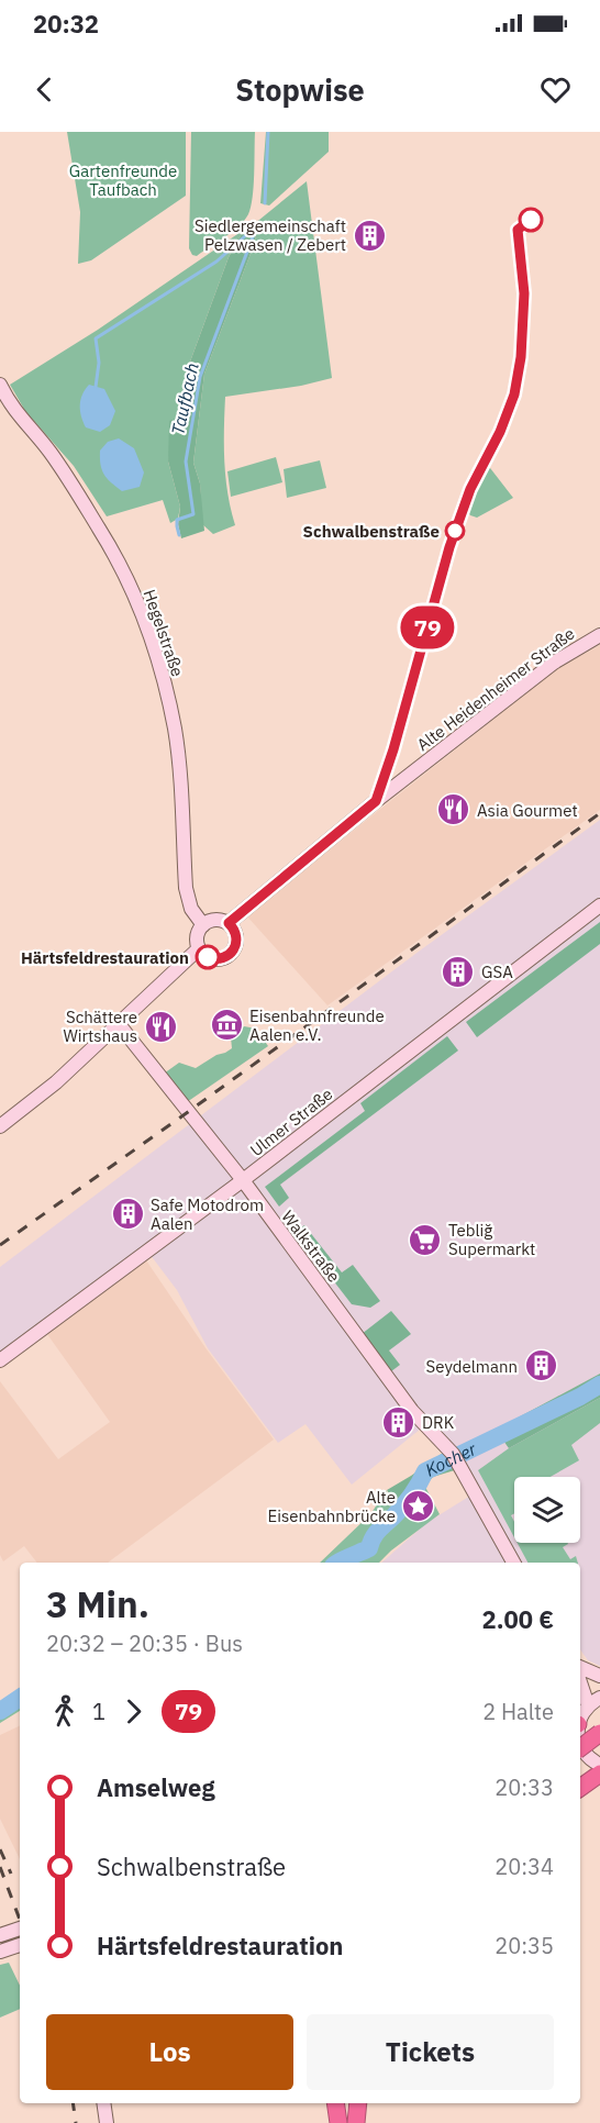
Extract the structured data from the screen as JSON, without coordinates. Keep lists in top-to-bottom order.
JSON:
{
  "streets": {
    "street": [
      "Hegelstraße",
      "Alte Heidenheimer Straße",
      "Ulmer Straße",
      "Walkstraße"
    ]
  },
  "crossings": [
    ["Hegelstraße", "Alte Heidenheimer Straße"],
    ["Ulmer Straße", "Walkstraße"]
  ],
  "water": ["Taufbach", "Kocher"],
  "parks": ["Gartenfreunde Taufbach"],
  "places": {
    "building": [
      "Siedlergemeinschaft Pelzwasen / Zebert",
      "GSA",
      "Safe Motodrom Aalen",
      "Seydelmann",
      "DRK"
    ],
    "other": ["Schwalbenstraße", "Härtsfeldrestauration"],
    "restaurant": ["Asia Gourmet", "Schättere Wirtshaus"],
    "museum": ["Eisenbahnfreunde Aalen e.V."],
    "supermarket": ["Tebliğ Supermarkt"],
    "place": ["Alte Eisenbahnbrücke"]
  },
  "lines": ["bus line 79"],
  "page": {
    "status": "20:32",
    "header": "Stopwise",
    "on_map": "79",
    "heading": ["3 Min.", "20:32 – 20:35 · Bus", "2.00 €"],
    "legs": ["1", "79", "2 Halte"],
    "list": [
      {
        "name": "Amselweg",
        "value": "20:33"
      },
      {
        "name": "Schwalbenstraße",
        "value": "20:34"
      },
      {
        "name": "Härtsfeldrestauration",
        "value": "20:35"
      }
    ],
    "buttons": ["Los", "Tickets"]
  }
}
